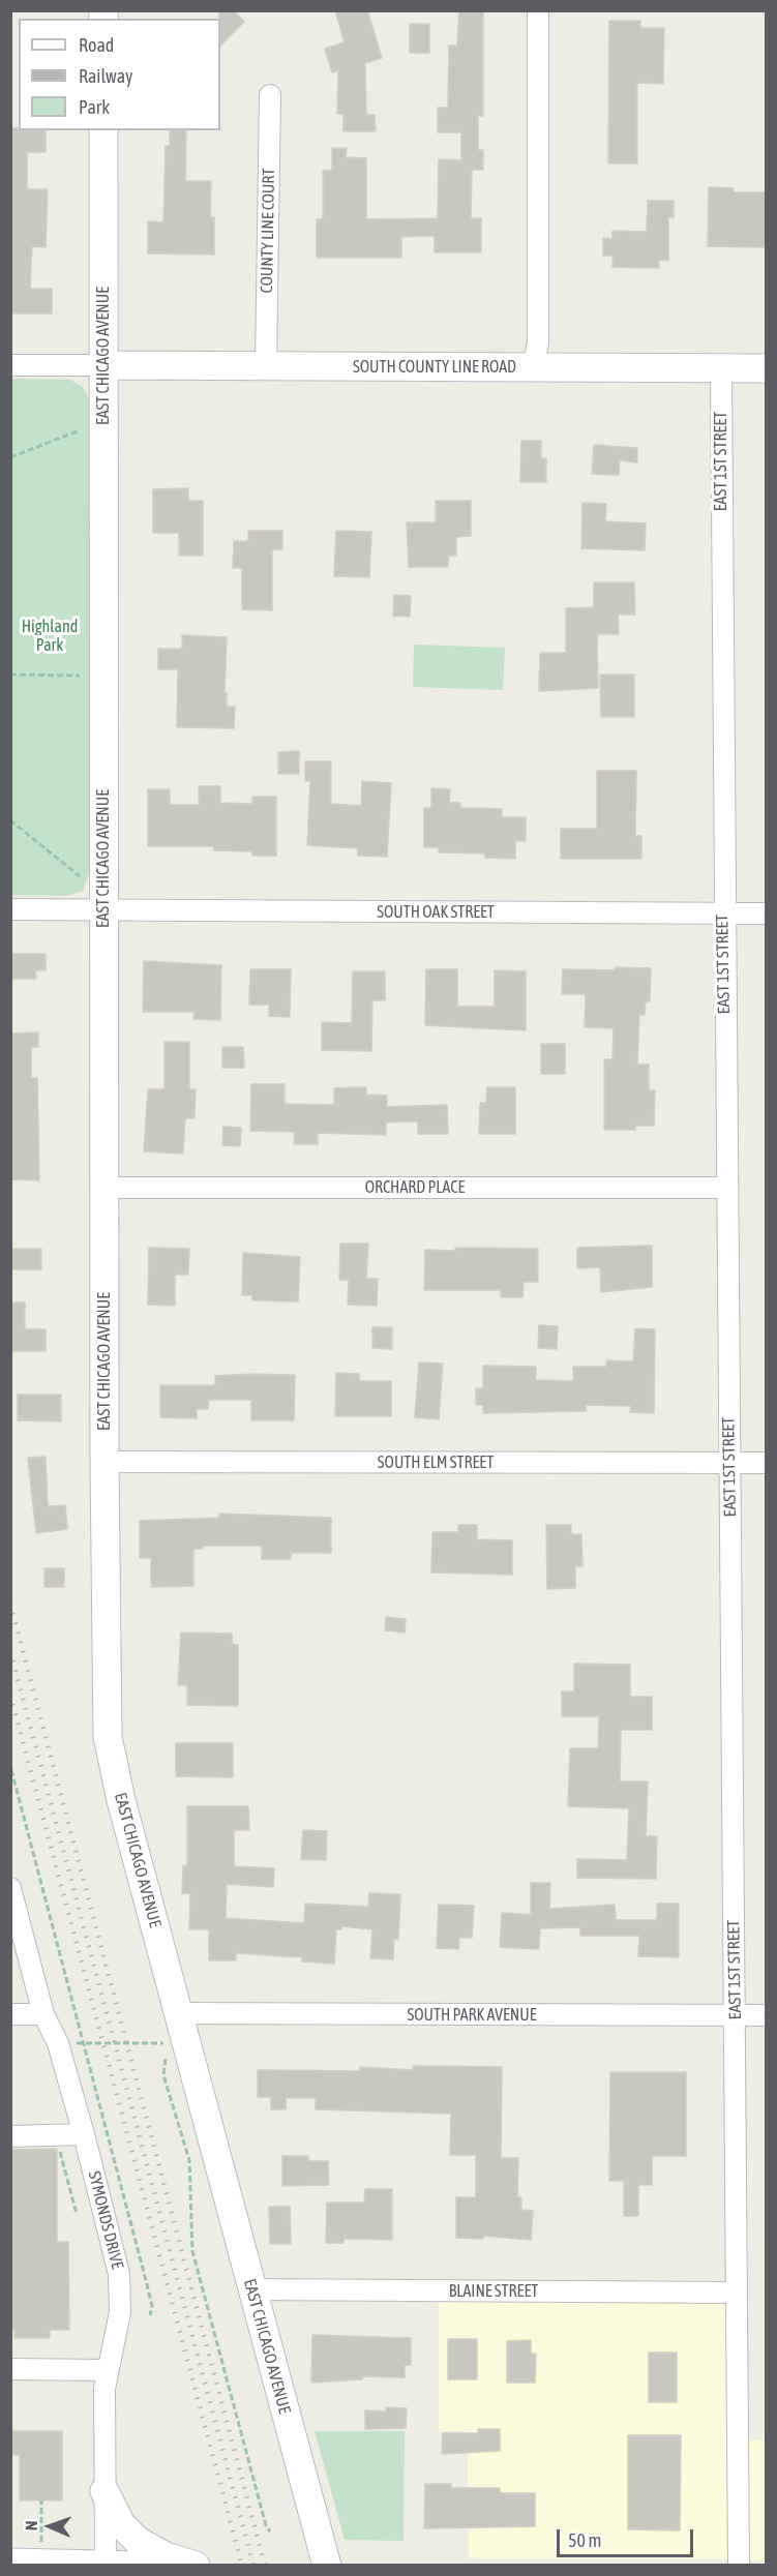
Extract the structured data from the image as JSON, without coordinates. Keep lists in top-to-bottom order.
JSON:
{
  "streets": {
    "main road": ["EAST CHICAGO AVENUE", "SOUTH COUNTY LINE ROAD"],
    "street": [
      "COUNTY LINE COURT",
      "EAST 1ST STREET",
      "SOUTH OAK STREET",
      "ORCHARD PLACE",
      "SOUTH ELM STREET",
      "SOUTH PARK AVENUE",
      "SYMONDS DRIVE",
      "BLAINE STREET"
    ]
  },
  "crossings": [
    ["COUNTY LINE COURT", "SOUTH COUNTY LINE ROAD"],
    ["EAST CHICAGO AVENUE", "SOUTH COUNTY LINE ROAD"],
    ["EAST CHICAGO AVENUE", "SOUTH OAK STREET"],
    ["EAST CHICAGO AVENUE", "ORCHARD PLACE"],
    ["EAST CHICAGO AVENUE", "SOUTH ELM STREET"],
    ["EAST CHICAGO AVENUE", "SOUTH PARK AVENUE"],
    ["EAST CHICAGO AVENUE", "BLAINE STREET"],
    ["SOUTH COUNTY LINE ROAD", "EAST 1ST STREET"],
    ["EAST 1ST STREET", "SOUTH OAK STREET"],
    ["EAST 1ST STREET", "ORCHARD PLACE"],
    ["EAST 1ST STREET", "SOUTH ELM STREET"],
    ["EAST 1ST STREET", "SOUTH PARK AVENUE"],
    ["EAST 1ST STREET", "BLAINE STREET"]
  ],
  "parks": ["Highland Park"],
  "legend": ["Road", "Railway", "Park"],
  "scale_bar": "50 m",
  "north": "left"
}
